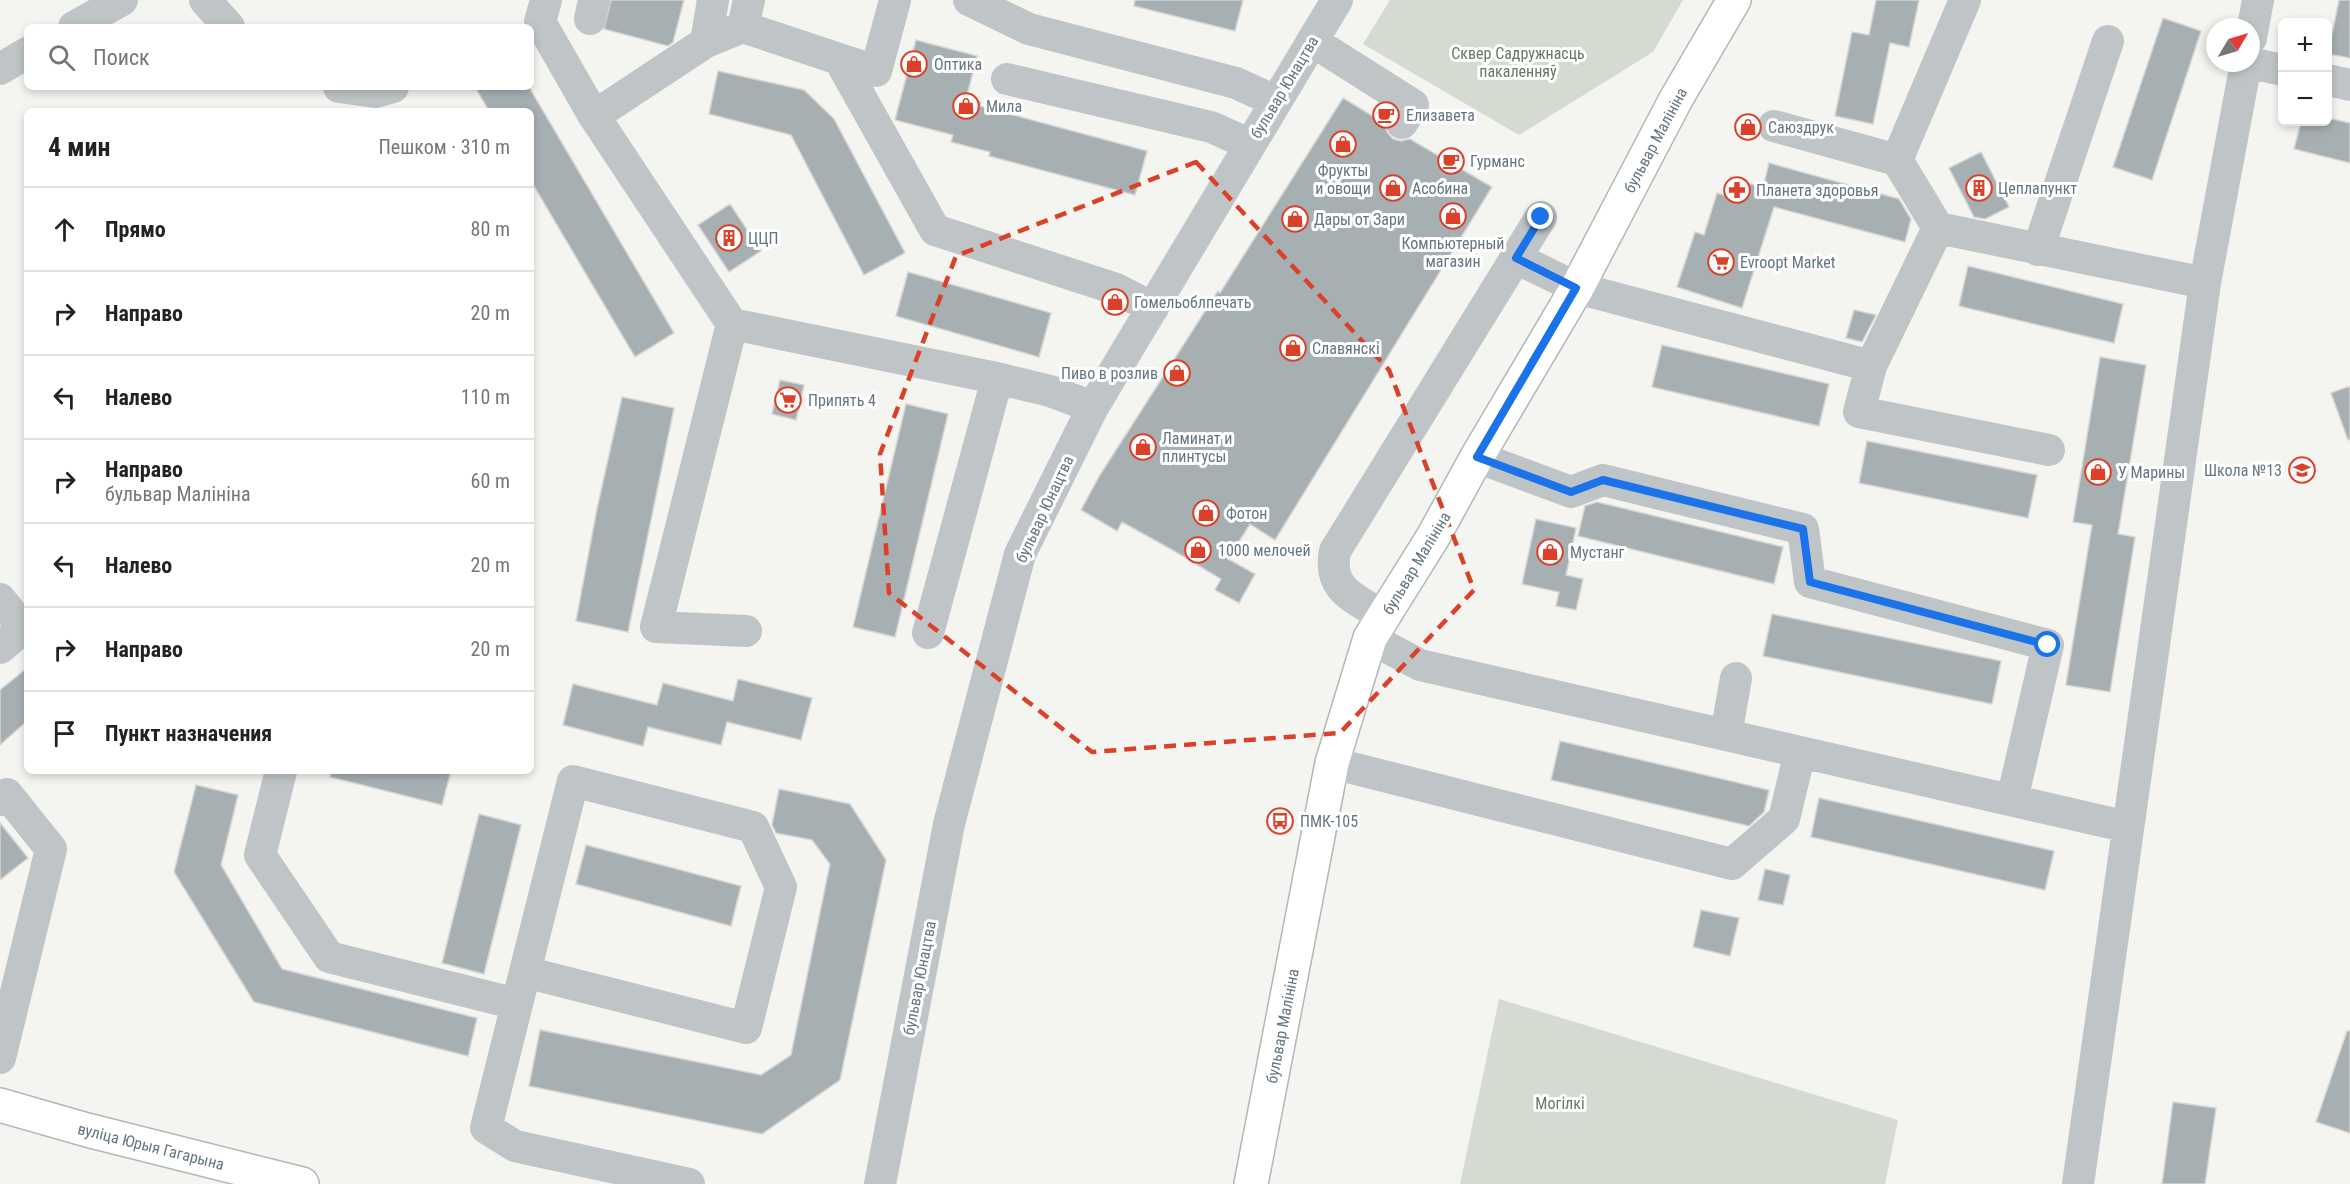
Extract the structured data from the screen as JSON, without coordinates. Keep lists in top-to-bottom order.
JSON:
{
  "streets": {
    "main road": ["бульвар Малініна", "вуліца Юрыя Гагарына"],
    "street": ["бульвар Юнацтва"]
  },
  "parks": ["Сквер Садружнасць пакаленняў", "Могілкі"],
  "places": {
    "shop": [
      "Оптика",
      "Мила",
      "Саюздрук",
      "Фрукты и овощи",
      "Асобина",
      "Компьютерный магазин",
      "Дары от Зари",
      "Гомельоблпечать",
      "Славянскі",
      "Пиво в розлив",
      "Ламинат и плинтусы",
      "У Марины",
      "Фотон",
      "1000 мелочей",
      "Мустанг"
    ],
    "cafe": ["Елизавета", "Гурманс"],
    "building": ["Цеплапункт", "ЦЦП"],
    "pharmacy": ["Планета здоровья"],
    "supermarket": ["Evroopt Market", "Припять 4"],
    "school or university": ["Школа №13"],
    "bus stop": ["ПМК-105"]
  },
  "north": "top right",
  "page": {
    "map_buttons": ["+", "−"],
    "search": "Поиск",
    "heading": ["4 мин", "Пешком · 310 m"],
    "list": [
      ["Прямо", "80 m"],
      ["Направо", "20 m"],
      ["Налево", "110 m"],
      ["Направо", "бульвар Малініна", "60 m"],
      ["Налево", "20 m"],
      ["Направо", "20 m"],
      "Пункт назначения"
    ]
  }
}
